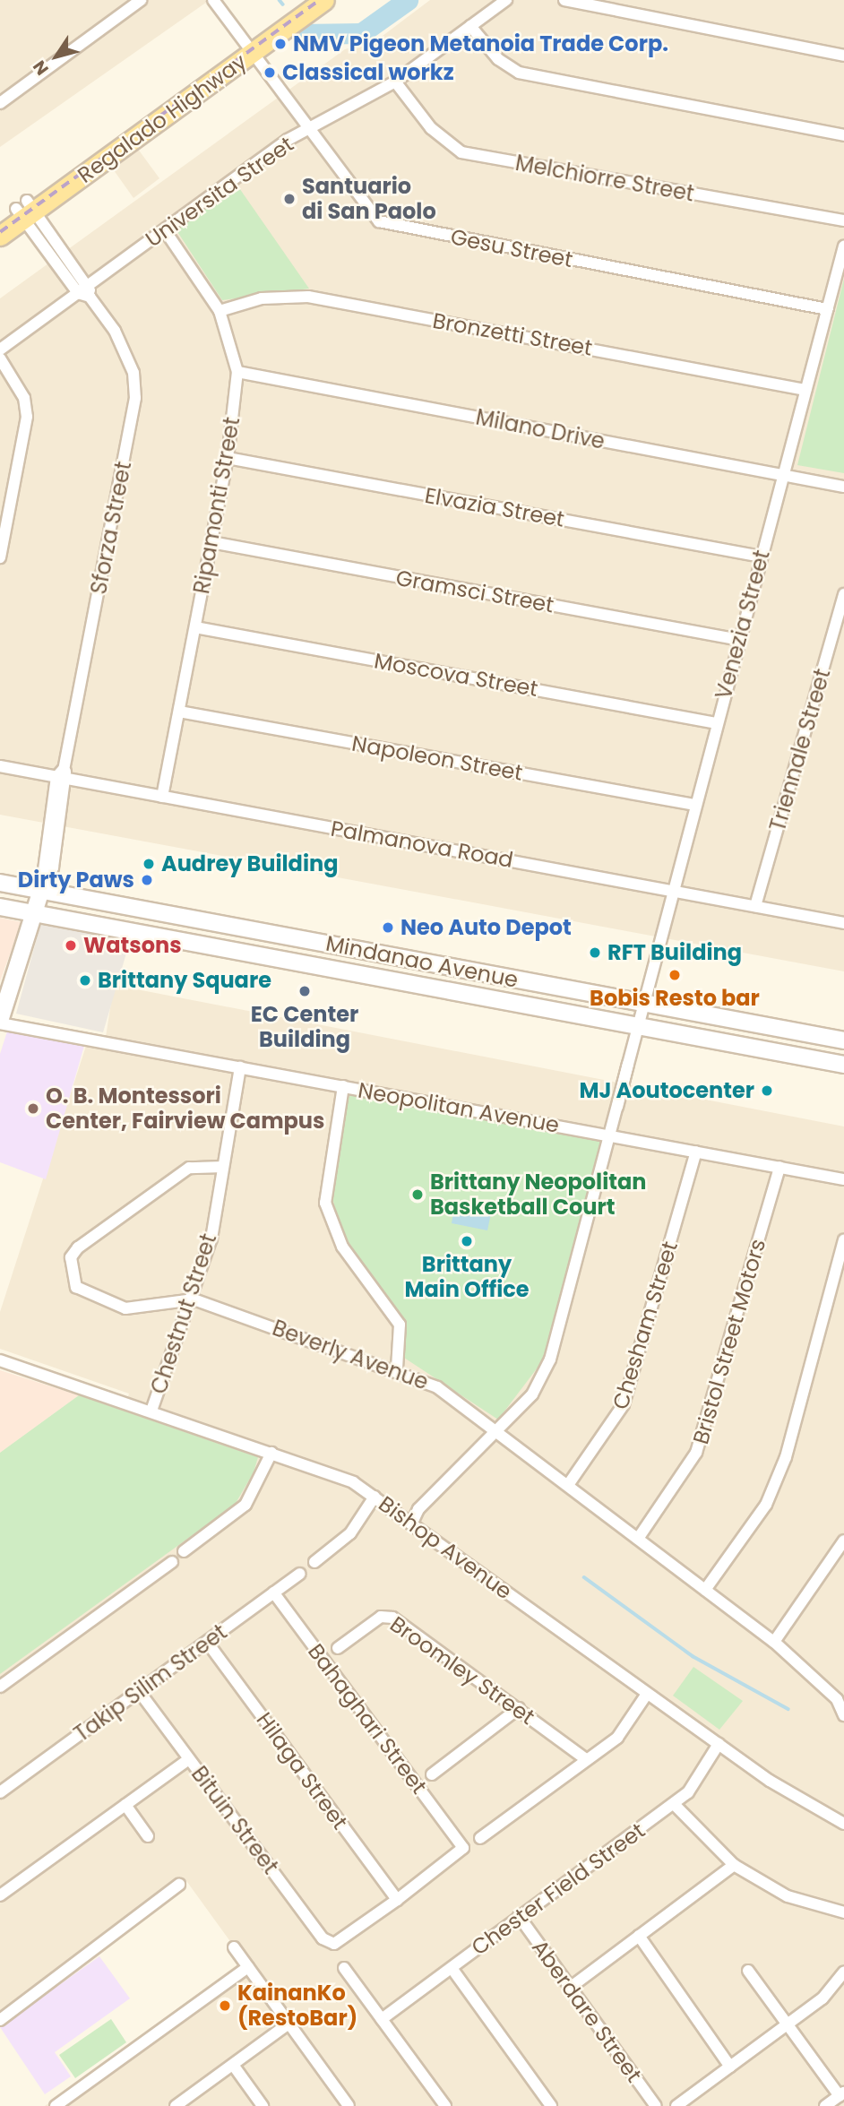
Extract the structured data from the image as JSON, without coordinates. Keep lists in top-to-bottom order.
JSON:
{
  "streets": {
    "main road": ["Regalado Highway", "Mindanao Avenue"],
    "street": [
      "Melchiorre Street",
      "Universita Street",
      "Gesu Street",
      "Bronzetti Street",
      "Milano Drive",
      "Ripamonti Street",
      "Elvazia Street",
      "Sforza Street",
      "Gramsci Street",
      "Venezia Street",
      "Moscova Street",
      "Triennale Street",
      "Napoleon Street",
      "Palmanova Road",
      "Neopolitan Avenue",
      "Chestnut Street",
      "Chesham Street",
      "Bristol Street Motors",
      "Beverly Avenue",
      "Bishop Avenue",
      "Broomley Street",
      "Takip Silim Street",
      "Bahaghari Street",
      "Hilaga Street",
      "Bituin Street",
      "Chester Field Street",
      "Aberdare Street"
    ]
  },
  "crossings": [
    ["Regalado Highway", "Gesu Street"],
    ["Melchiorre Street", "Universita Street"],
    ["Universita Street", "Gesu Street"],
    ["Universita Street", "Ripamonti Street"],
    ["Gesu Street", "Venezia Street"],
    ["Bronzetti Street", "Ripamonti Street"],
    ["Bronzetti Street", "Venezia Street"],
    ["Milano Drive", "Ripamonti Street"],
    ["Milano Drive", "Venezia Street"],
    ["Ripamonti Street", "Elvazia Street"],
    ["Ripamonti Street", "Gramsci Street"],
    ["Ripamonti Street", "Moscova Street"],
    ["Ripamonti Street", "Napoleon Street"],
    ["Ripamonti Street", "Palmanova Road"],
    ["Elvazia Street", "Venezia Street"],
    ["Sforza Street", "Palmanova Road"],
    ["Sforza Street", "Mindanao Avenue"],
    ["Gramsci Street", "Venezia Street"],
    ["Venezia Street", "Moscova Street"],
    ["Venezia Street", "Napoleon Street"],
    ["Venezia Street", "Palmanova Road"],
    ["Venezia Street", "Mindanao Avenue"],
    ["Venezia Street", "Neopolitan Avenue"],
    ["Venezia Street", "Beverly Avenue"],
    ["Venezia Street", "Bishop Avenue"],
    ["Triennale Street", "Palmanova Road"],
    ["Neopolitan Avenue", "Chestnut Street"],
    ["Neopolitan Avenue", "Chesham Street"],
    ["Neopolitan Avenue", "Bristol Street Motors"],
    ["Chestnut Street", "Beverly Avenue"],
    ["Chestnut Street", "Bishop Avenue"],
    ["Chesham Street", "Beverly Avenue"],
    ["Bristol Street Motors", "Beverly Avenue"],
    ["Bishop Avenue", "Chester Field Street"],
    ["Takip Silim Street", "Bahaghari Street"],
    ["Takip Silim Street", "Hilaga Street"],
    ["Takip Silim Street", "Bituin Street"],
    ["Bahaghari Street", "Hilaga Street"],
    ["Bahaghari Street", "Bituin Street"],
    ["Hilaga Street", "Bituin Street"],
    ["Chester Field Street", "Aberdare Street"]
  ],
  "places": [
    "NMV Pigeon Metanoia Trade Corp.",
    "Classical workz",
    "Santuario di San Paolo",
    "Audrey Building",
    "Dirty Paws",
    "Neo Auto Depot",
    "Watsons",
    "RFT Building",
    "Bobis Resto bar",
    "Brittany Square",
    "EC Center Building",
    "MJ Aoutocenter",
    "O. B. Montessori Center, Fairview Campus",
    "Brittany Neopolitan Basketball Court",
    "Brittany Main Office",
    "KainanKo (RestoBar)"
  ],
  "north": "bottom left"
}
